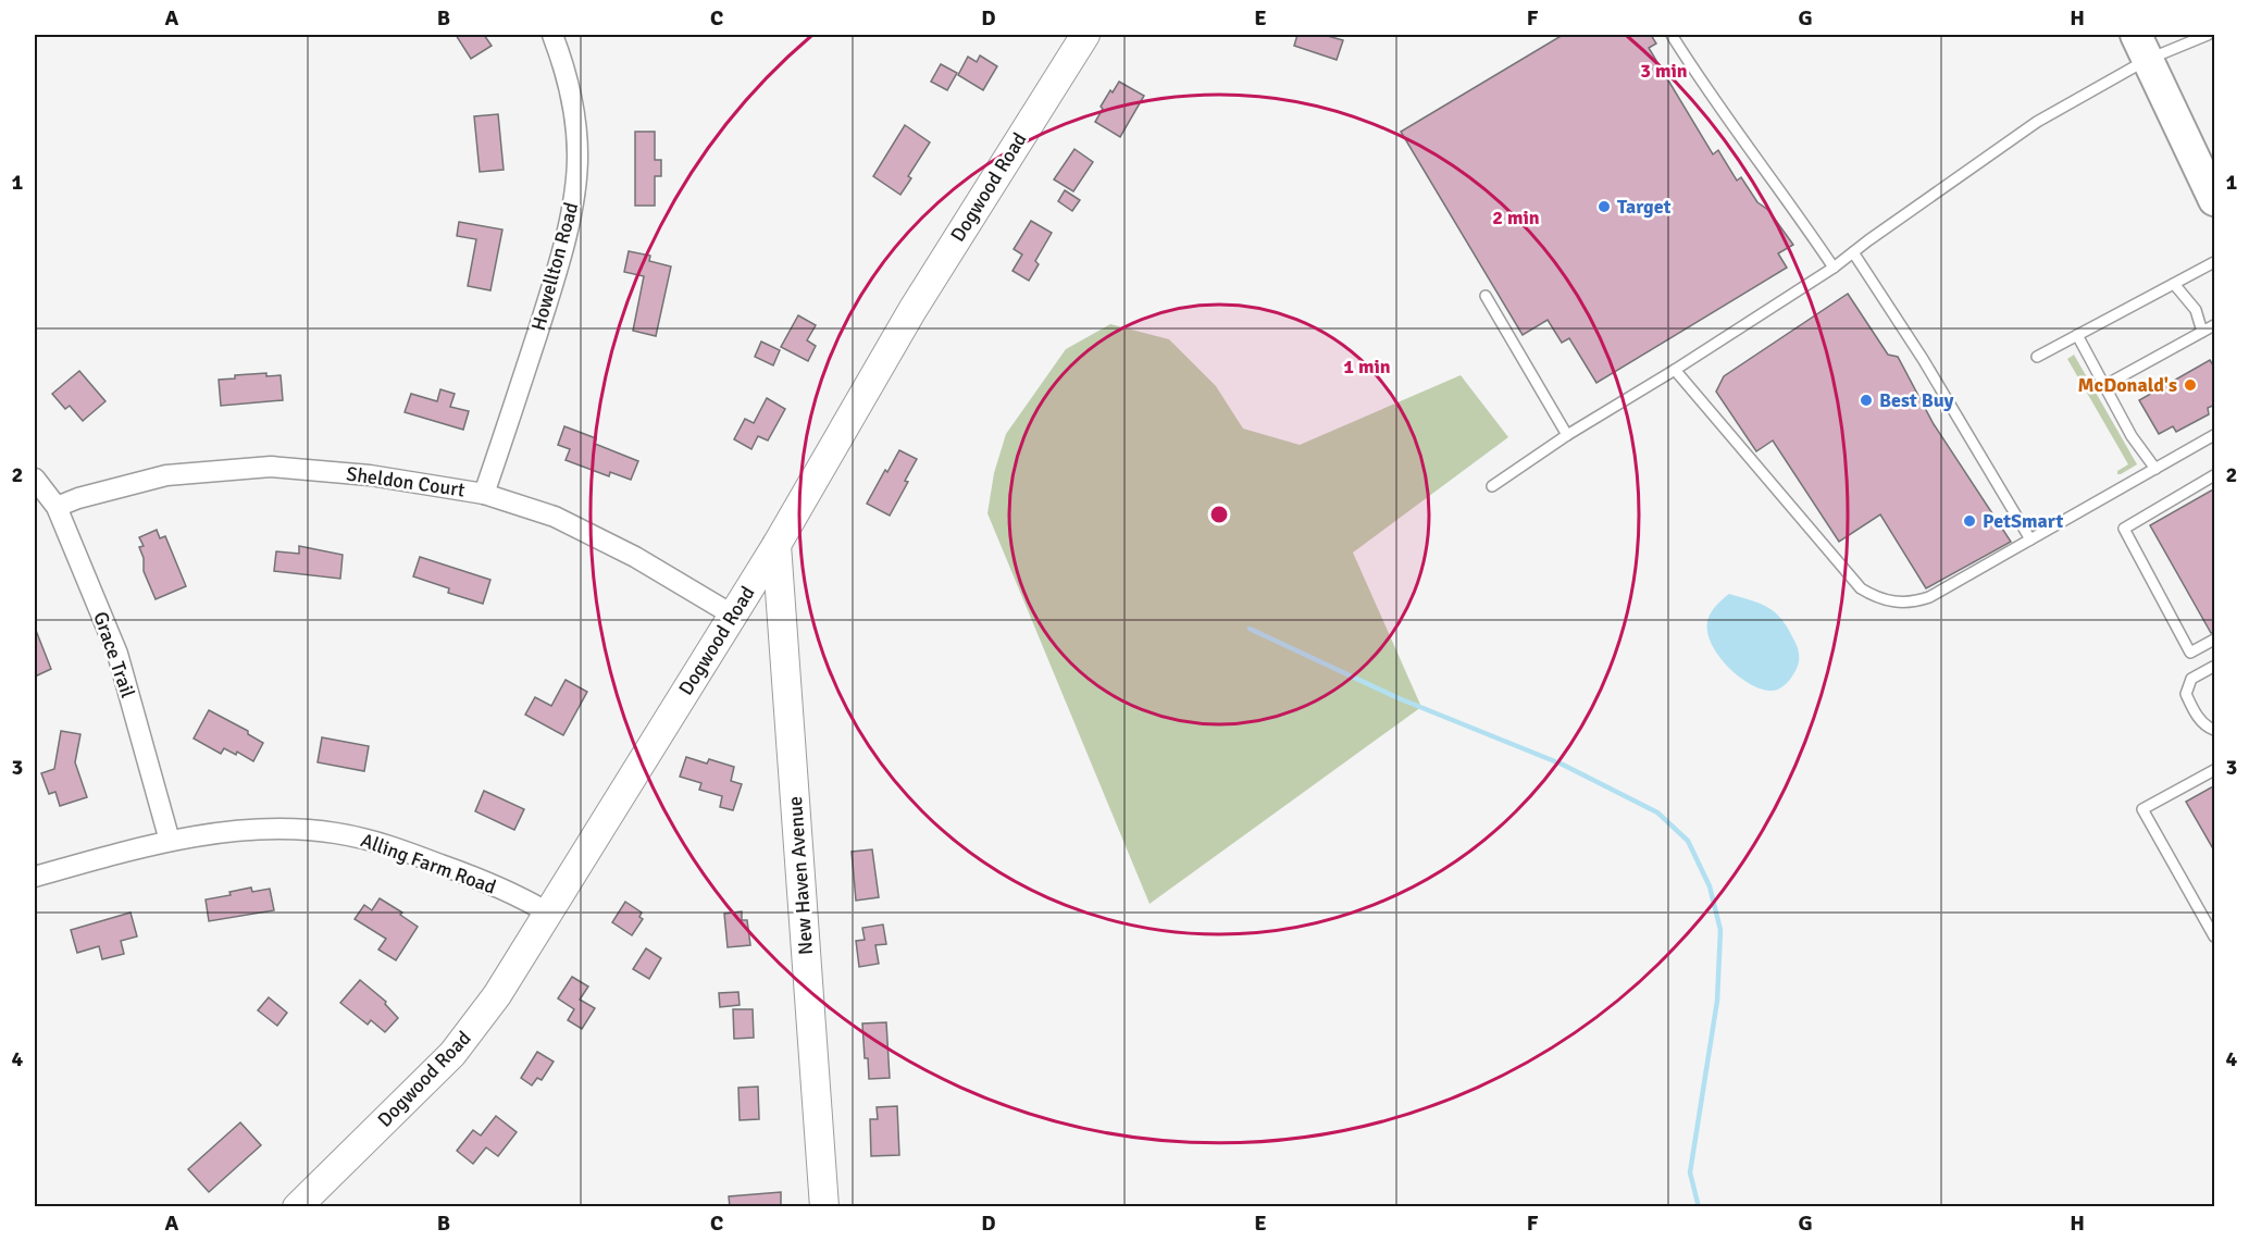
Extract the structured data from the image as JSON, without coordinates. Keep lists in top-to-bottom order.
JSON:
{
  "streets": {
    "street": [
      "Dogwood Road",
      "Howellton Road",
      "Sheldon Court",
      "Grace Trail",
      "Alling Farm Road",
      "New Haven Avenue"
    ]
  },
  "crossings": [
    ["Dogwood Road", "Sheldon Court"],
    ["Dogwood Road", "Alling Farm Road"],
    ["Dogwood Road", "New Haven Avenue"],
    ["Howellton Road", "Sheldon Court"],
    ["Sheldon Court", "Grace Trail"],
    ["Grace Trail", "Alling Farm Road"]
  ],
  "places": [
    "Target",
    "McDonald's",
    "Best Buy",
    "PetSmart"
  ],
  "grid": {
    "columns": [
      "A",
      "B",
      "C",
      "D",
      "E",
      "F",
      "G",
      "H"
    ],
    "rows": [
      "1",
      "2",
      "3",
      "4"
    ]
  },
  "rings": ["3 min", "2 min", "1 min"]
}
